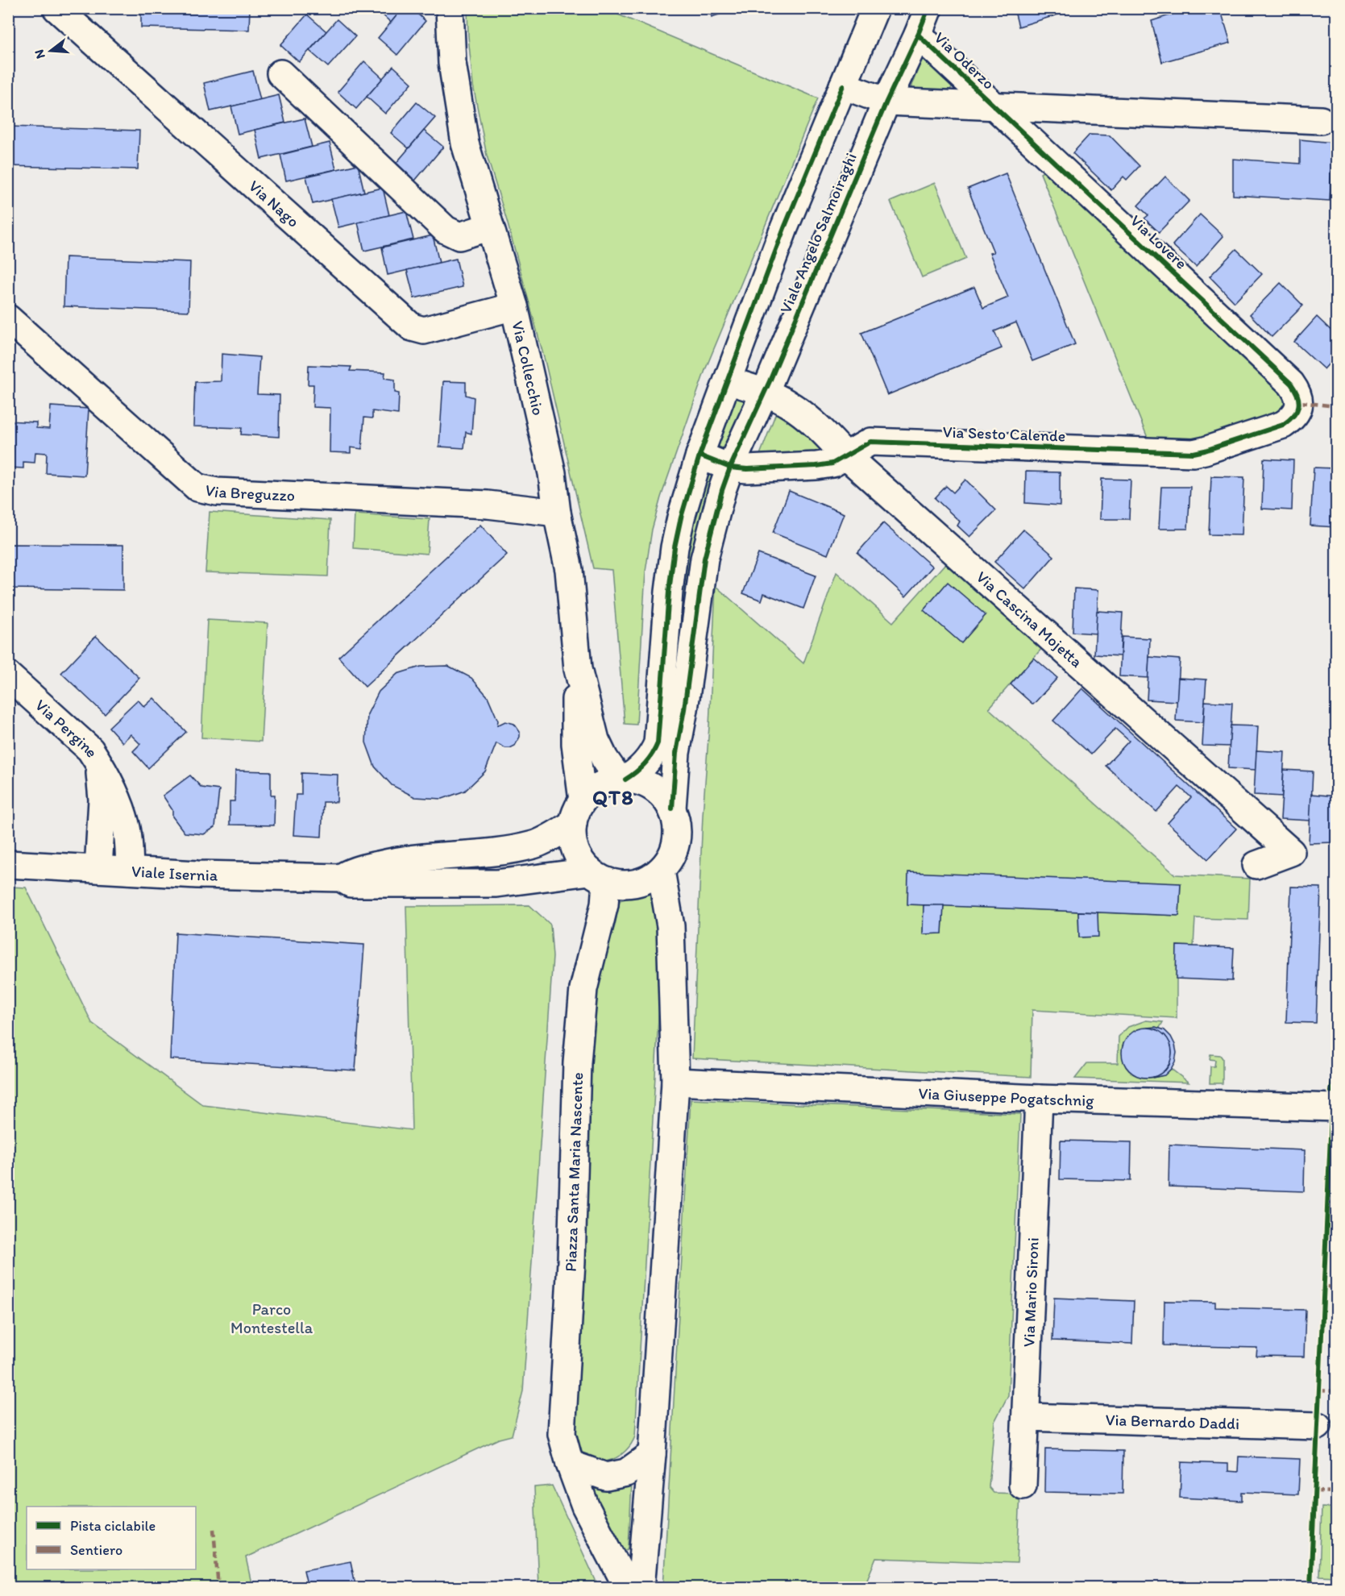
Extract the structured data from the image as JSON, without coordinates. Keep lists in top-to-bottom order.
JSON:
{
  "streets": {
    "street": [
      "Via Oderzo",
      "Via Nago",
      "Viale Angelo Salmoiraghi",
      "Via Lovere",
      "Via Collecchio",
      "Via Sesto Calende",
      "Via Breguzzo",
      "Via Cascina Mojetta",
      "Via Pergine",
      "Viale Isernia",
      "Via Giuseppe Pogatschnig",
      "Piazza Santa Maria Nascente",
      "Via Mario Sironi",
      "Via Bernardo Daddi"
    ]
  },
  "crossings": [
    ["Via Oderzo", "Viale Angelo Salmoiraghi"],
    ["Via Oderzo", "Via Lovere"],
    ["Via Nago", "Via Collecchio"],
    ["Viale Angelo Salmoiraghi", "Via Sesto Calende"],
    ["Viale Angelo Salmoiraghi", "Via Cascina Mojetta"],
    ["Via Lovere", "Via Sesto Calende"],
    ["Via Collecchio", "Via Breguzzo"],
    ["Via Sesto Calende", "Via Cascina Mojetta"],
    ["Via Pergine", "Viale Isernia"],
    ["Viale Isernia", "Piazza Santa Maria Nascente"],
    ["Via Giuseppe Pogatschnig", "Via Mario Sironi"],
    ["Via Mario Sironi", "Via Bernardo Daddi"]
  ],
  "districts": ["QT8"],
  "parks": ["Parco Montestella"],
  "legend": ["Pista ciclabile", "Sentiero"],
  "north": "left"
}
